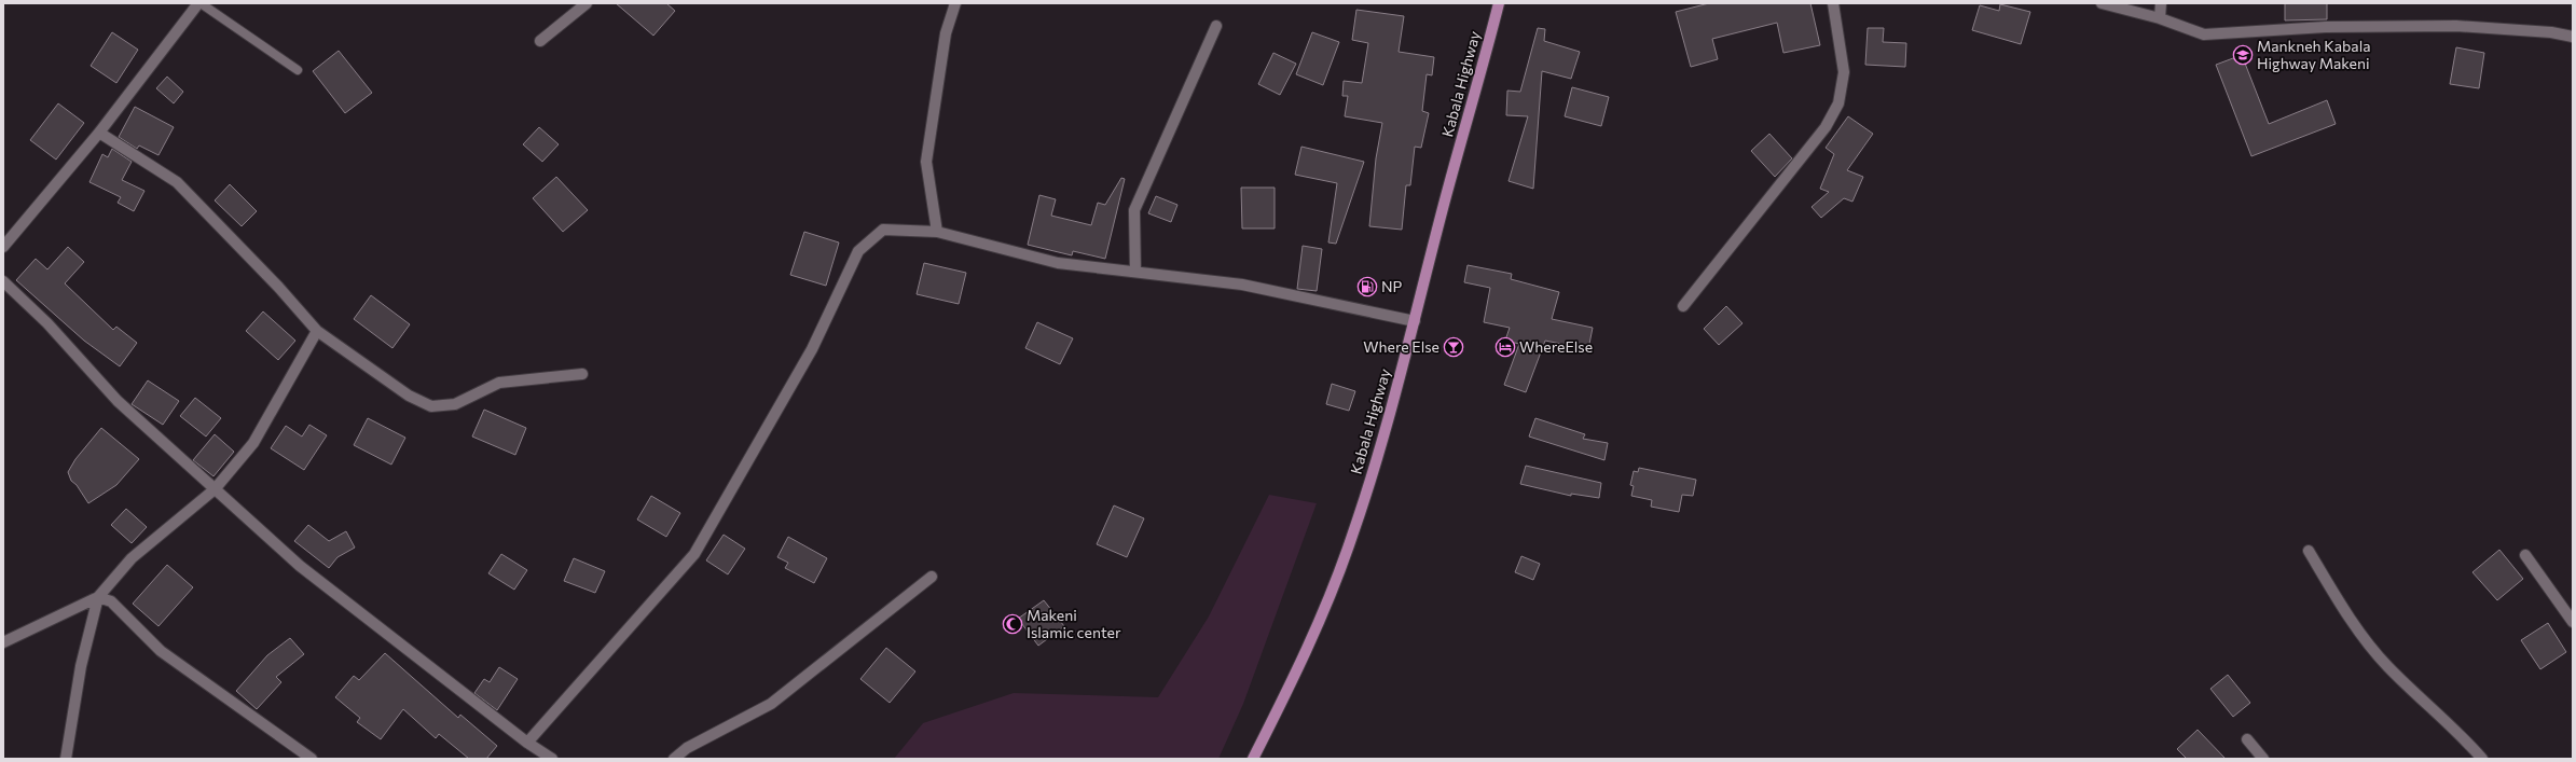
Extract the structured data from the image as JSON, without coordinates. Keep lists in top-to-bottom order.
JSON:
{
  "streets": {
    "main road": ["Kabala Highway"]
  },
  "places": {
    "school or university": ["Mankneh Kabala Highway Makeni"],
    "fuel station": ["NP"],
    "bar": ["Where Else"],
    "hotel": ["WhereElse"],
    "mosque": ["Makeni Islamic center"]
  }
}
